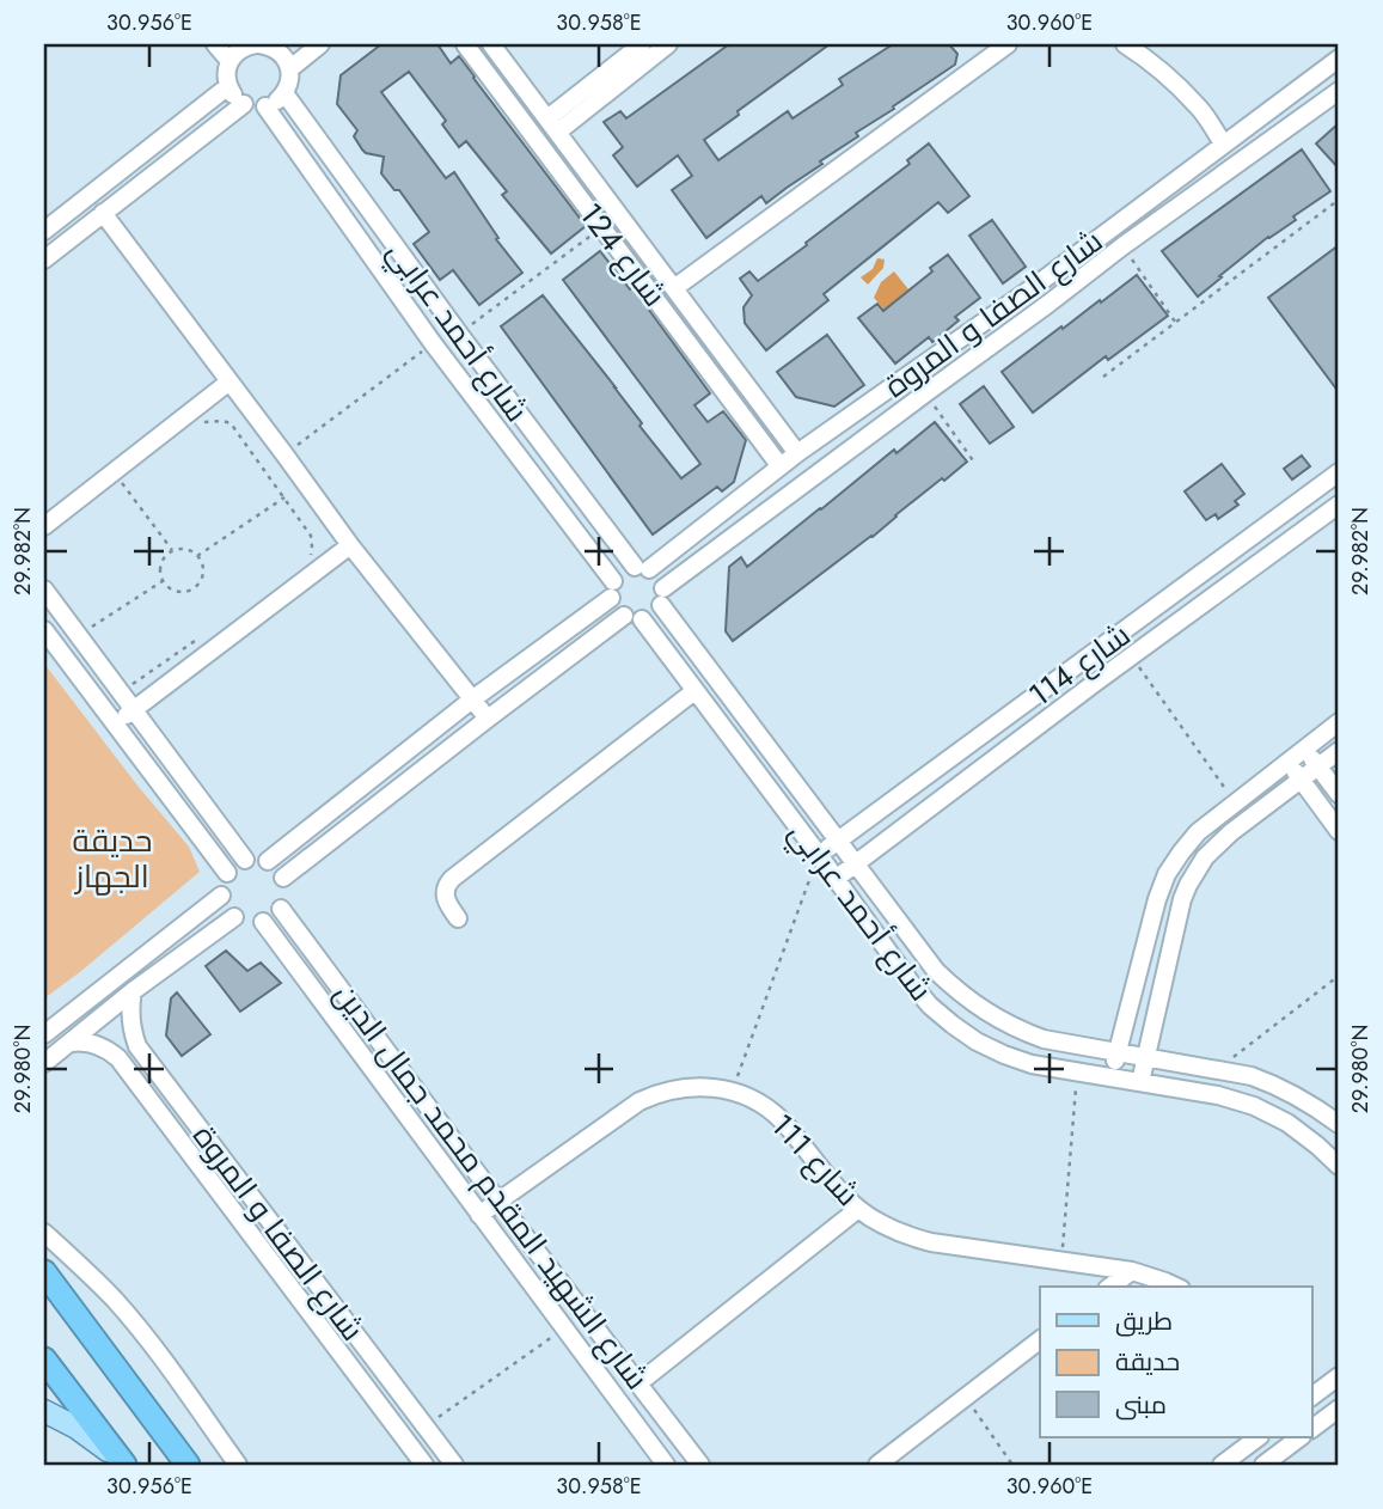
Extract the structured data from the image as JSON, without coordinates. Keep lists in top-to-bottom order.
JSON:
{
  "streets": {
    "street": [
      "شارع 124",
      "شارع الصفا و المروة",
      "شارع أحمد عرابي",
      "شارع 114",
      "شارع 111",
      "شارع الشهيد المقدم محمد جمال الدين"
    ]
  },
  "crossings": [
    ["شارع 124", "شارع الصفا و المروة"],
    ["شارع الصفا و المروة", "شارع أحمد عرابي"],
    ["شارع أحمد عرابي", "شارع 114"],
    ["شارع 111", "شارع الشهيد المقدم محمد جمال الدين"]
  ],
  "parks": ["حديقة الجهاز"],
  "legend": ["طريق", "حديقة", "مبنى"],
  "coordinates": [
    "30.956°E",
    "30.958°E",
    "30.960°E",
    "29.982°N",
    "29.980°N"
  ]
}
